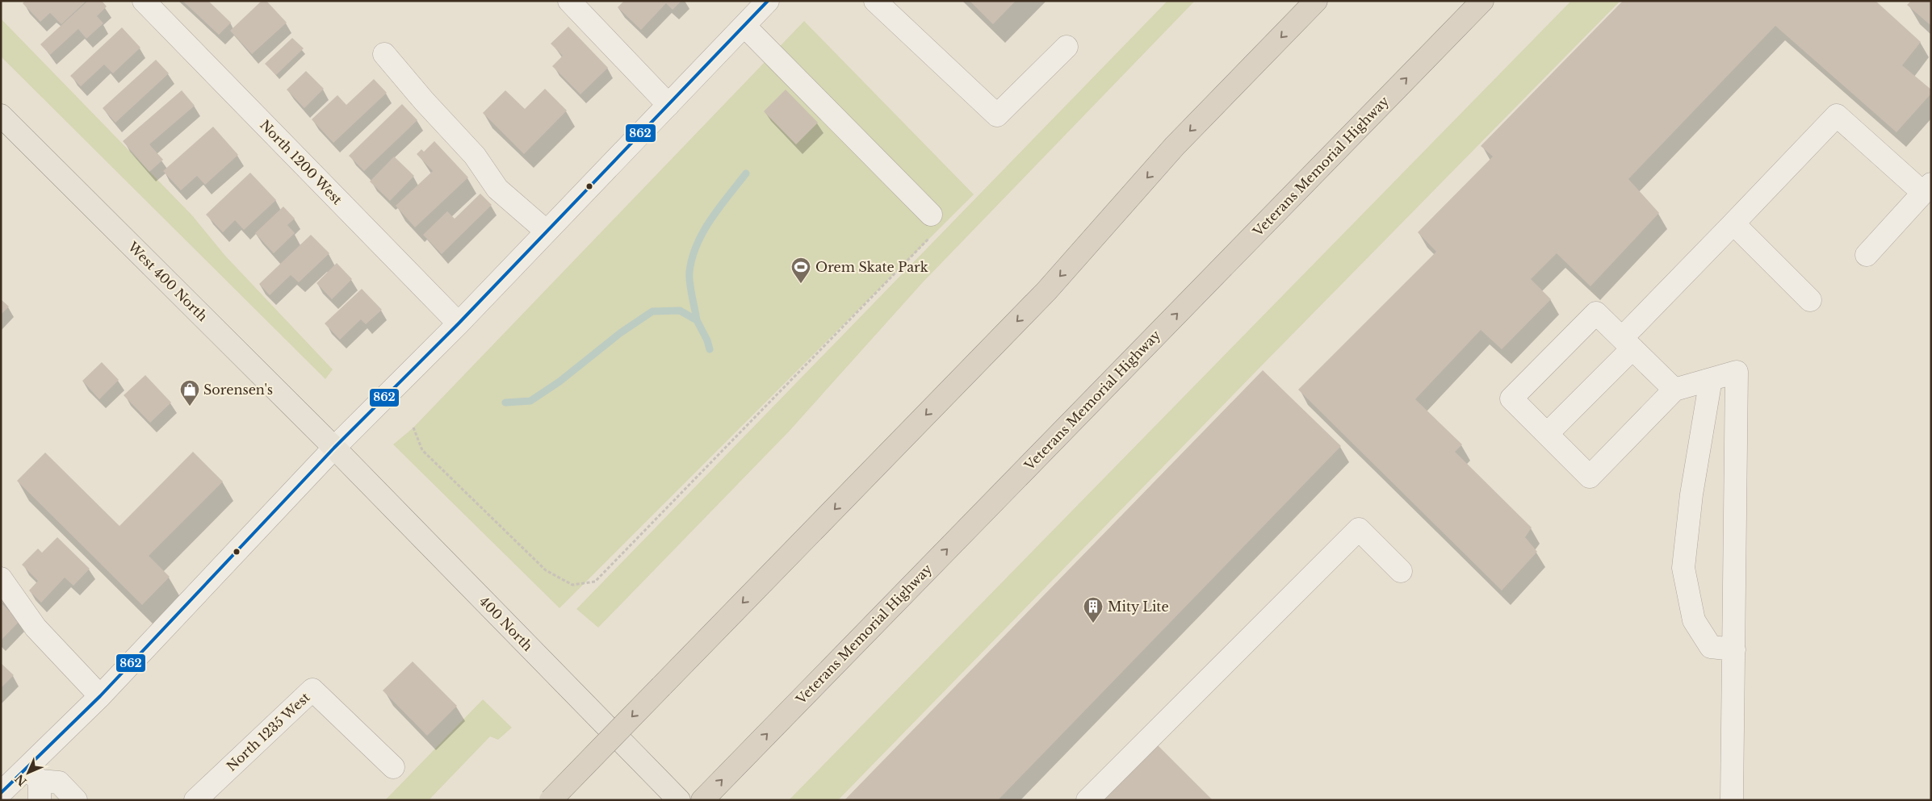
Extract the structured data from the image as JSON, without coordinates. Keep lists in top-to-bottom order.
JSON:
{
  "streets": {
    "highway": ["Veterans Memorial Highway"],
    "main road": ["West 400 North", "400 North"],
    "street": ["North 1200 West", "North 1235 West"]
  },
  "crossings": [
    ["West 400 North", "400 North"]
  ],
  "places": {
    "sports": ["Orem Skate Park"],
    "shop": ["Sorensen's"],
    "building": ["Mity Lite"]
  },
  "lines": ["transit line 862"],
  "north": "bottom left"
}
